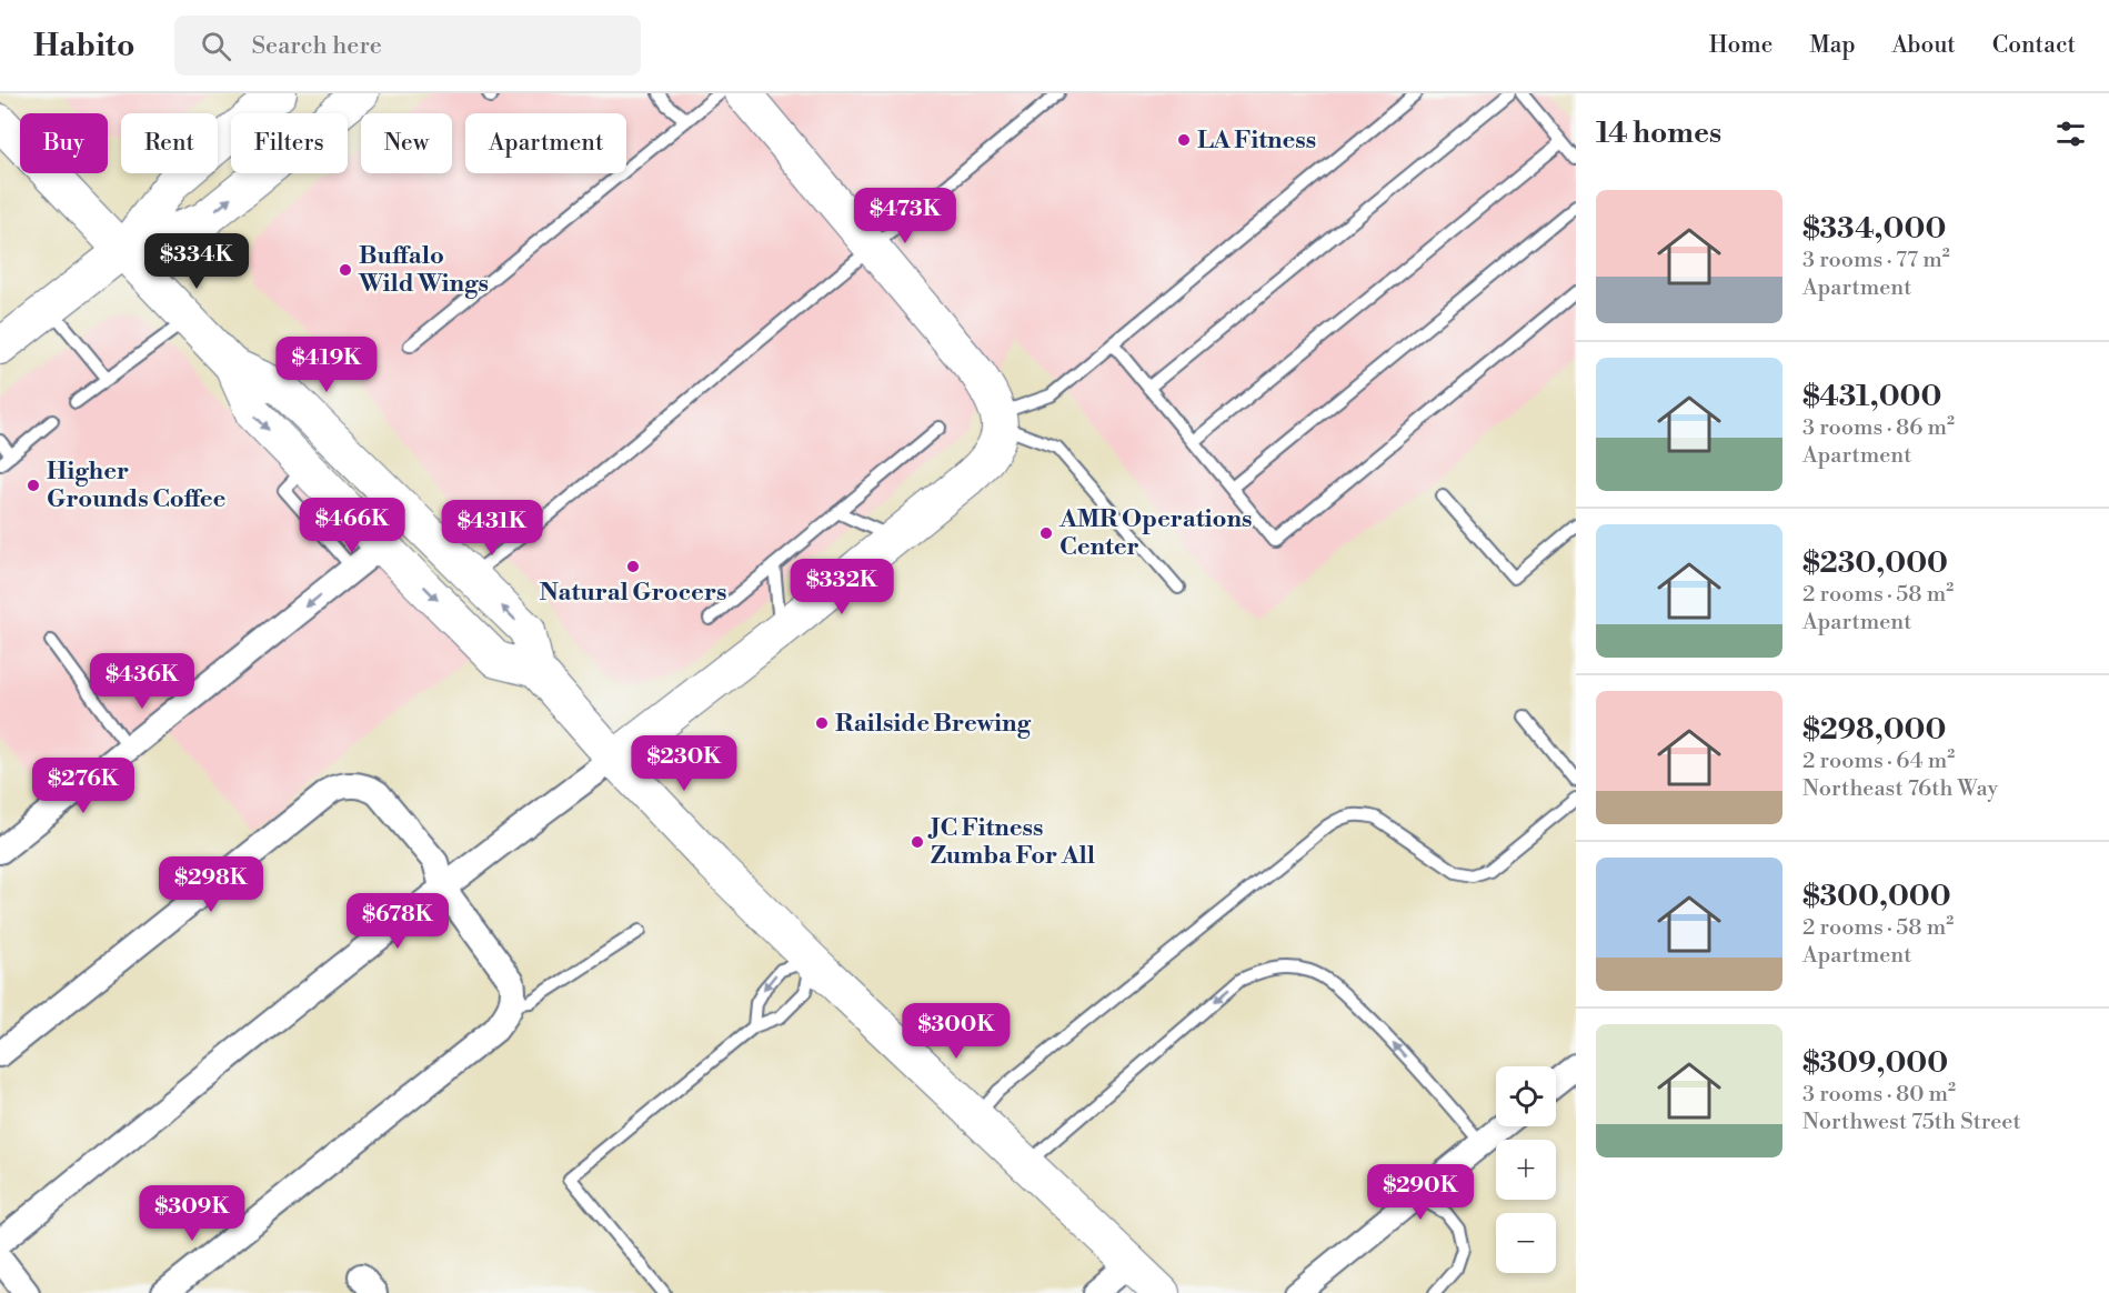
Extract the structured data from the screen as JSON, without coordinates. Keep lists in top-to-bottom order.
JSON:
{
  "places": [
    "LA Fitness",
    "Buffalo Wild Wings",
    "Higher Grounds Coffee",
    "AMR Operations Center",
    "Natural Grocers",
    "Railside Brewing",
    "JC Fitness Zumba For All"
  ],
  "page": {
    "header": "Habito",
    "search": "Search here",
    "nav": [
      "Home",
      "Map",
      "About",
      "Contact"
    ],
    "heading": "14 homes",
    "chip": [
      "Buy",
      "Rent",
      "Filters",
      "New",
      "Apartment"
    ],
    "list": [
      {
        "name": "$334,000",
        "note": "3 rooms · 77 m² · Apartment"
      },
      {
        "name": "$431,000",
        "note": "3 rooms · 86 m² · Apartment"
      },
      {
        "name": "$230,000",
        "note": "2 rooms · 58 m² · Apartment"
      },
      {
        "name": "$298,000",
        "note": "2 rooms · 64 m² · Northeast 76th Way"
      },
      {
        "name": "$300,000",
        "note": "2 rooms · 58 m² · Apartment"
      },
      {
        "name": "$309,000",
        "note": "3 rooms · 80 m² · Northwest 75th Street"
      }
    ],
    "price": [
      "$473K",
      "$334K",
      "$419K",
      "$466K",
      "$431K",
      "$332K",
      "$436K",
      "$230K",
      "$276K",
      "$298K",
      "$678K",
      "$300K",
      "$290K",
      "$309K"
    ],
    "map_buttons": ["+", "−"]
  }
}
